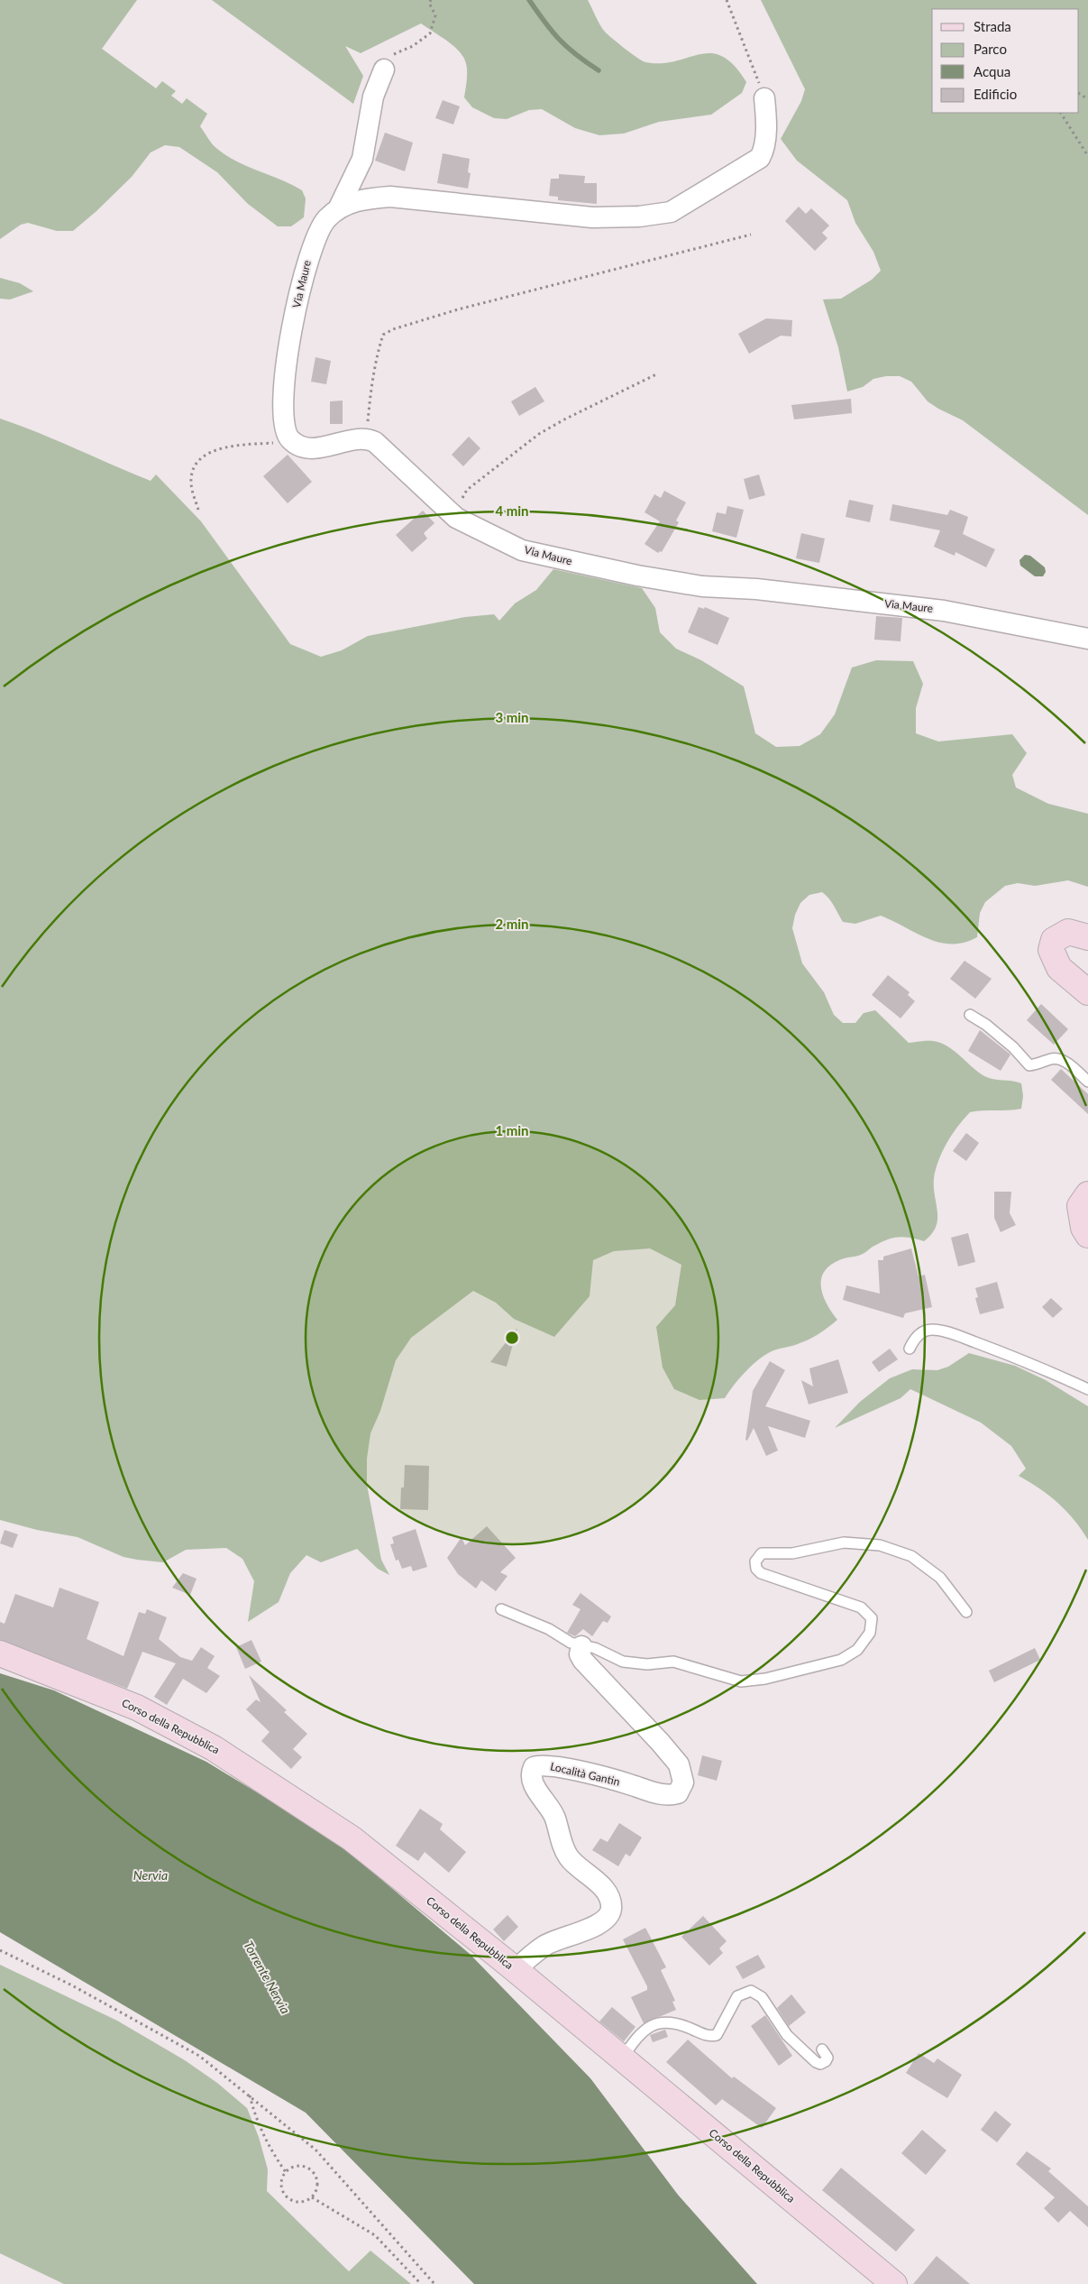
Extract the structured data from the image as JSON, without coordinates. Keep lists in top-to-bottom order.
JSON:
{
  "streets": {
    "main road": ["Corso della Repubblica"],
    "street": ["Via Maure", "Località Gantin"]
  },
  "crossings": [
    ["Corso della Repubblica", "Località Gantin"]
  ],
  "water": ["Nervia", "Torrente Nervia"],
  "legend": [
    "Strada",
    "Parco",
    "Acqua",
    "Edificio"
  ],
  "rings": [
    "4 min",
    "3 min",
    "2 min",
    "1 min"
  ]
}
